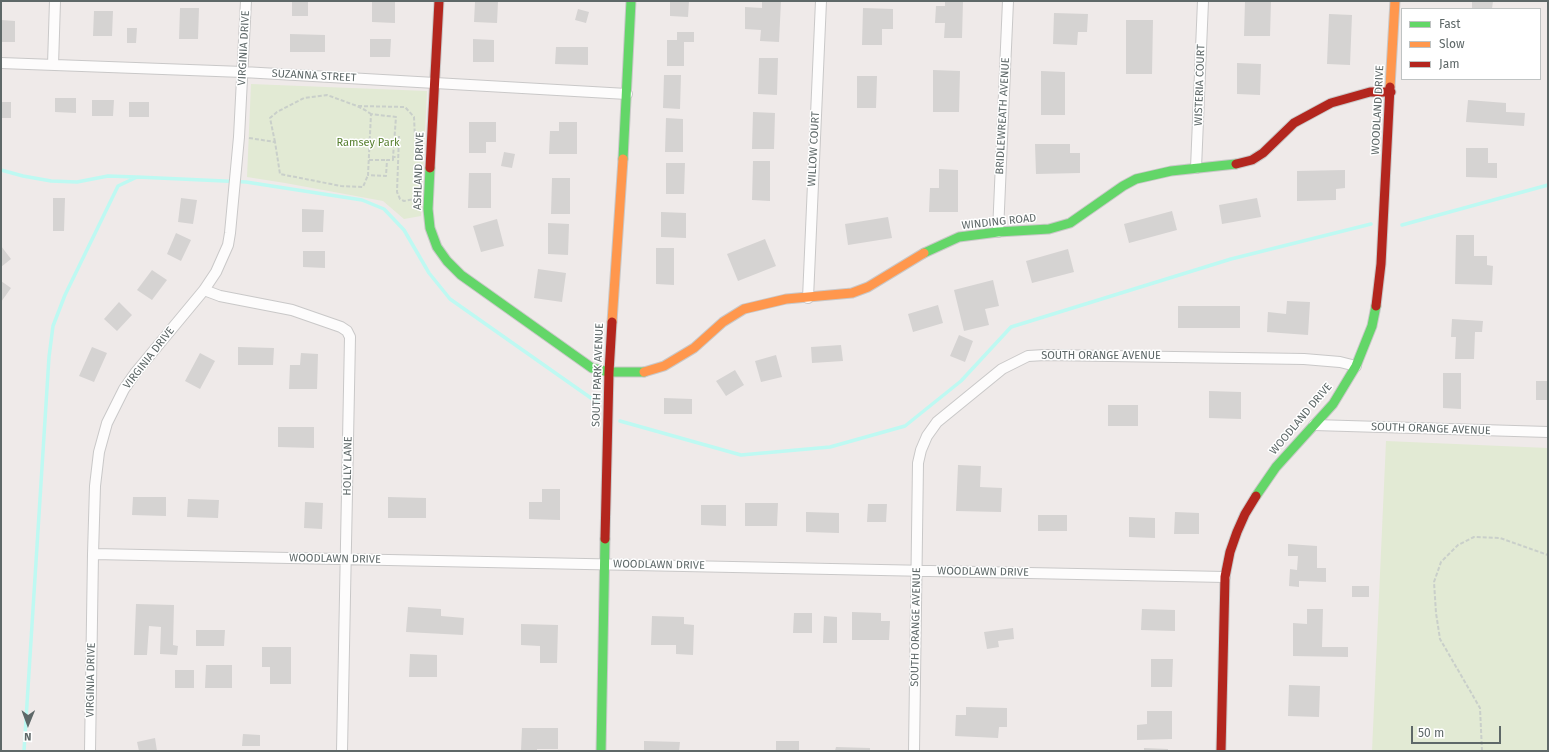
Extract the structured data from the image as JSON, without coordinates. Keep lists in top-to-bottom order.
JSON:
{
  "streets": {
    "street": [
      "VIRGINIA DRIVE",
      "SUZANNA STREET",
      "WISTERIA COURT",
      "WOODLAND DRIVE",
      "BRIDLEWREATH AVENUE",
      "WILLOW COURT",
      "ASHLAND DRIVE",
      "WINDING ROAD",
      "SOUTH ORANGE AVENUE",
      "SOUTH PARK AVENUE",
      "HOLLY LANE",
      "WOODLAWN DRIVE"
    ]
  },
  "crossings": [
    ["VIRGINIA DRIVE", "SUZANNA STREET"],
    ["VIRGINIA DRIVE", "HOLLY LANE"],
    ["VIRGINIA DRIVE", "WOODLAWN DRIVE"],
    ["SUZANNA STREET", "ASHLAND DRIVE"],
    ["SUZANNA STREET", "SOUTH PARK AVENUE"],
    ["WISTERIA COURT", "WINDING ROAD"],
    ["WOODLAND DRIVE", "WINDING ROAD"],
    ["WOODLAND DRIVE", "SOUTH ORANGE AVENUE"],
    ["WOODLAND DRIVE", "WOODLAWN DRIVE"],
    ["BRIDLEWREATH AVENUE", "WINDING ROAD"],
    ["WILLOW COURT", "WINDING ROAD"],
    ["ASHLAND DRIVE", "WINDING ROAD"],
    ["ASHLAND DRIVE", "SOUTH PARK AVENUE"],
    ["WINDING ROAD", "SOUTH PARK AVENUE"],
    ["SOUTH ORANGE AVENUE", "WOODLAWN DRIVE"],
    ["SOUTH PARK AVENUE", "WOODLAWN DRIVE"],
    ["HOLLY LANE", "WOODLAWN DRIVE"]
  ],
  "parks": ["Ramsey Park"],
  "legend": ["Fast", "Slow", "Jam"],
  "scale_bar": "50 m",
  "north": "bottom"
}
